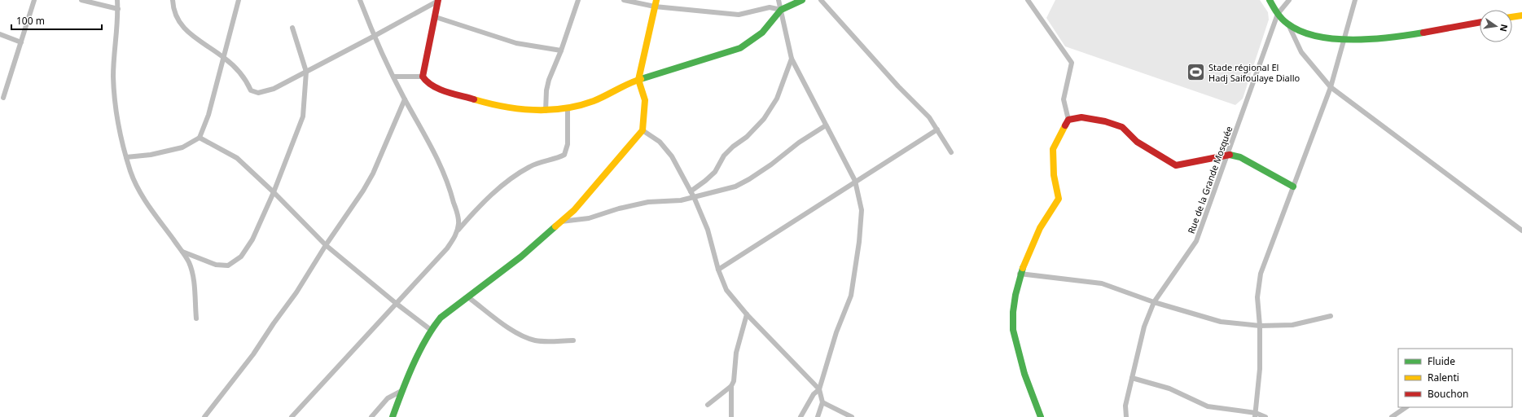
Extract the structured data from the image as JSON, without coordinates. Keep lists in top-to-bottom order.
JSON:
{
  "streets": {
    "street": ["Rue de la Grande Mosquée"]
  },
  "places": {
    "sports": ["Stade régional El Hadj Saifoulaye Diallo"]
  },
  "legend": ["Fluide", "Ralenti", "Bouchon"],
  "scale_bar": "100 m",
  "north": "right"
}
